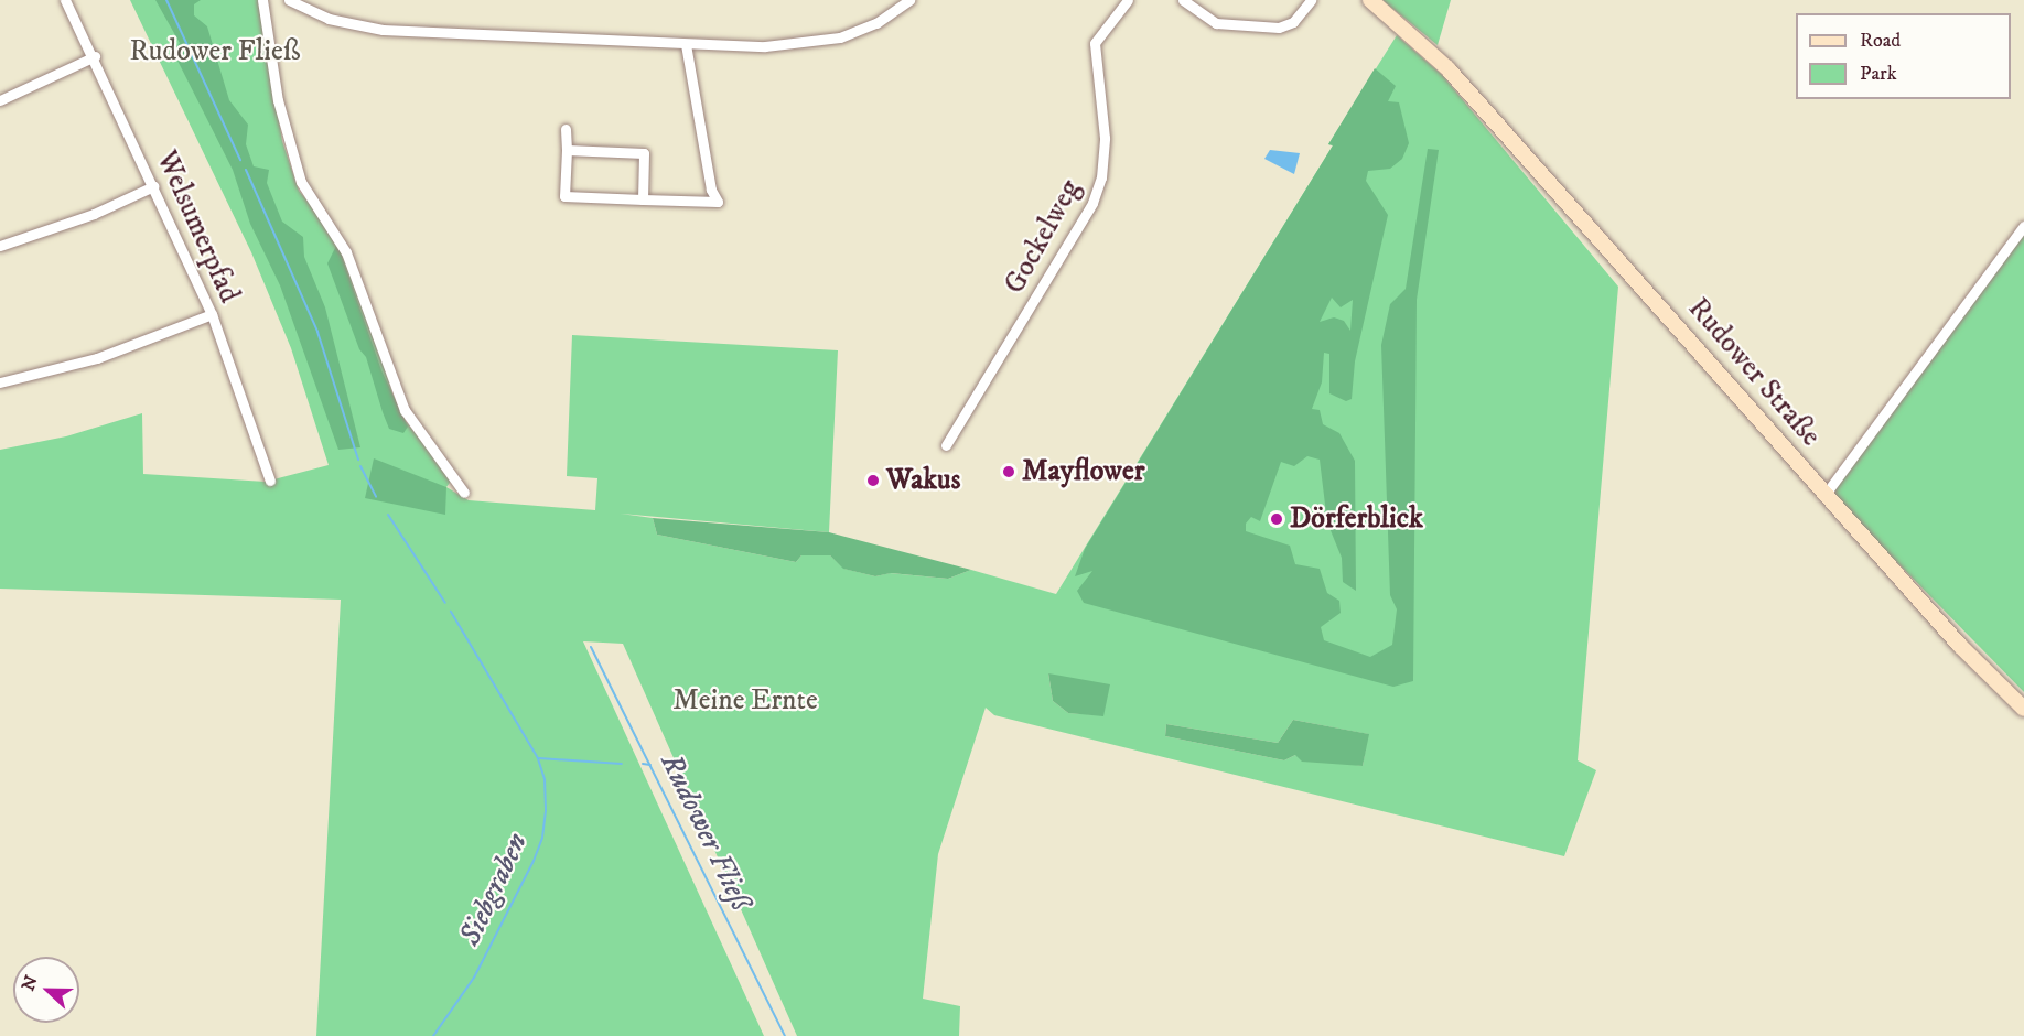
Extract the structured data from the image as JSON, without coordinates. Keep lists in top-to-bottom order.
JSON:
{
  "streets": {
    "street": ["Welsumerpfad", "Gockelweg", "Rudower Straße"]
  },
  "water": ["Rudower Fließ", "Siebgraben"],
  "parks": ["Rudower Fließ", "Meine Ernte"],
  "places": ["Mayflower", "Wakus", "Dörferblick"],
  "legend": ["Road", "Park"],
  "north": "left"
}
